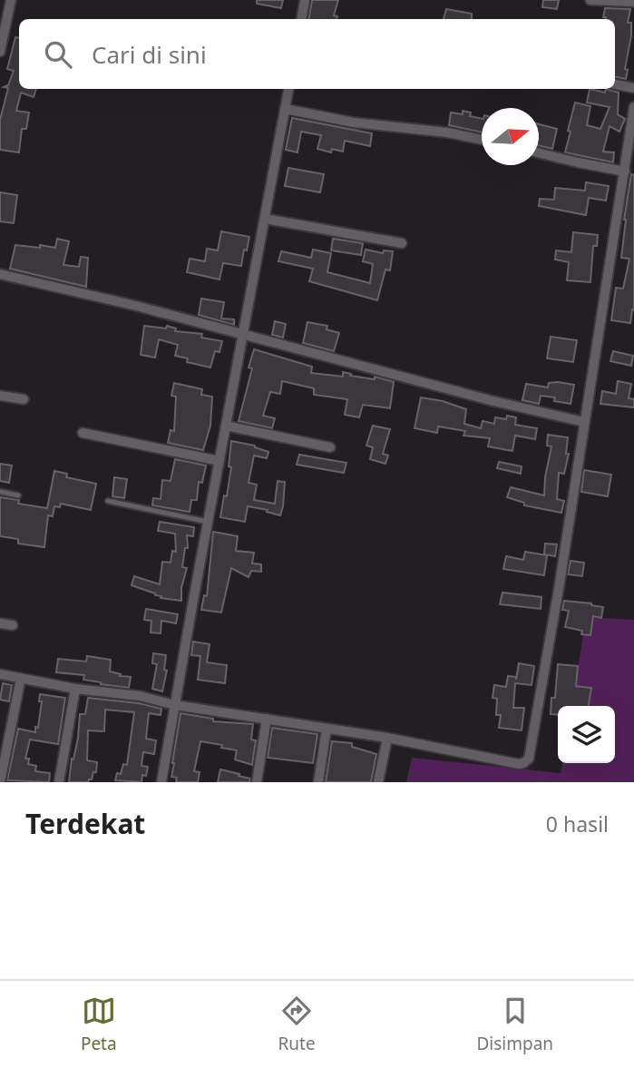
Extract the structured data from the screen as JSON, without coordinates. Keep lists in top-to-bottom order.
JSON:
{
  "north": "right",
  "page": {
    "search": "Cari di sini",
    "heading": ["Terdekat", "0 hasil"],
    "nav": ["Peta", "Rute", "Disimpan"]
  }
}
